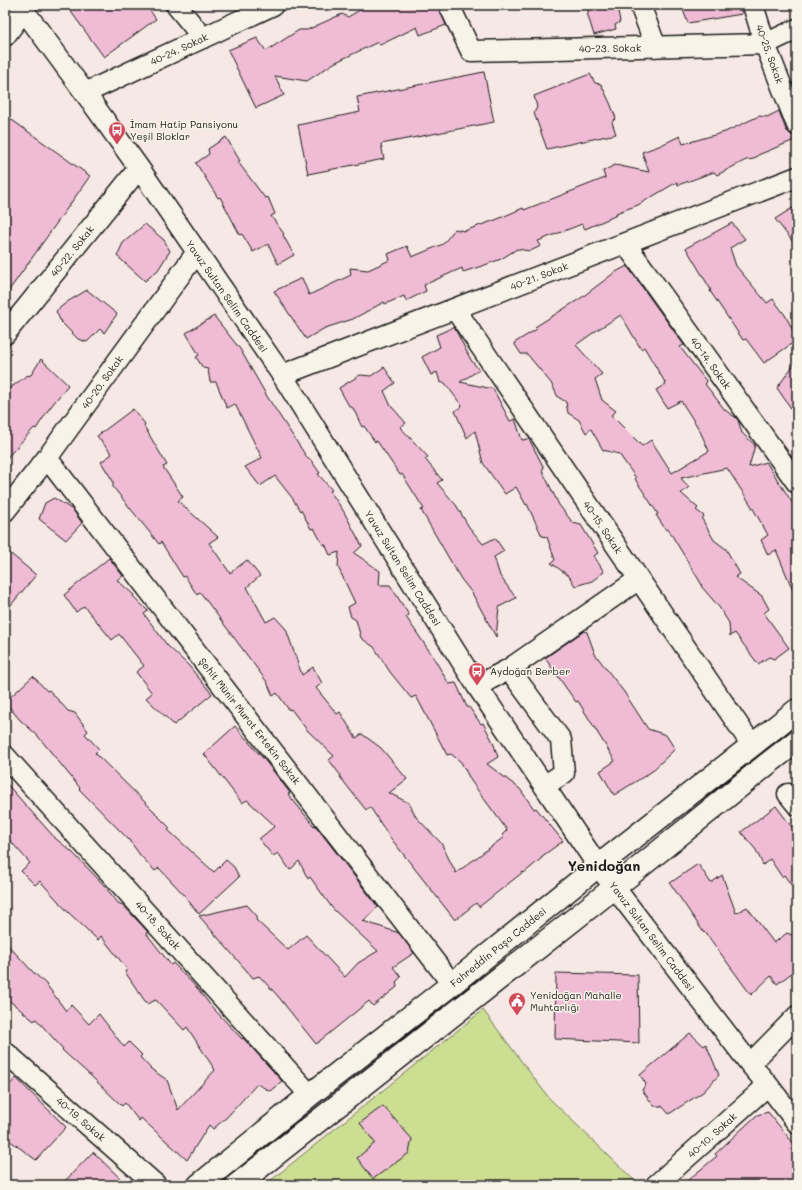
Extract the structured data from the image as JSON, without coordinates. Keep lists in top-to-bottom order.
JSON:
{
  "streets": {
    "main road": ["Fahreddin Paşa Caddesi"],
    "street": [
      "40-23. Sokak",
      "40-24. Sokak",
      "40-25. Sokak",
      "40-22. Sokak",
      "40-21. Sokak",
      "Yavuz Sultan Selim Caddesi",
      "40-14. Sokak",
      "40-20. Sokak",
      "40-15. Sokak",
      "Şehit Münir Murat Ertekin Sokak",
      "40-18. Sokak",
      "40-19. Sokak",
      "40-10. Sokak"
    ]
  },
  "crossings": [
    ["40-23. Sokak", "40-25. Sokak"],
    ["40-24. Sokak", "Yavuz Sultan Selim Caddesi"],
    ["40-22. Sokak", "Yavuz Sultan Selim Caddesi"],
    ["40-21. Sokak", "Yavuz Sultan Selim Caddesi"],
    ["40-21. Sokak", "40-14. Sokak"],
    ["40-21. Sokak", "40-15. Sokak"],
    ["Yavuz Sultan Selim Caddesi", "40-20. Sokak"],
    ["Yavuz Sultan Selim Caddesi", "Fahreddin Paşa Caddesi"],
    ["Yavuz Sultan Selim Caddesi", "40-10. Sokak"],
    ["40-20. Sokak", "Şehit Münir Murat Ertekin Sokak"],
    ["40-15. Sokak", "Fahreddin Paşa Caddesi"],
    ["Şehit Münir Murat Ertekin Sokak", "Fahreddin Paşa Caddesi"],
    ["40-18. Sokak", "Fahreddin Paşa Caddesi"]
  ],
  "districts": ["Yenidoğan"],
  "places": {
    "bus stop": ["İmam Hatip Pansiyonu Yeşil Bloklar", "Aydoğan Berber"],
    "public building": ["Yenidoğan Mahalle Muhtarlığı"]
  }
}
